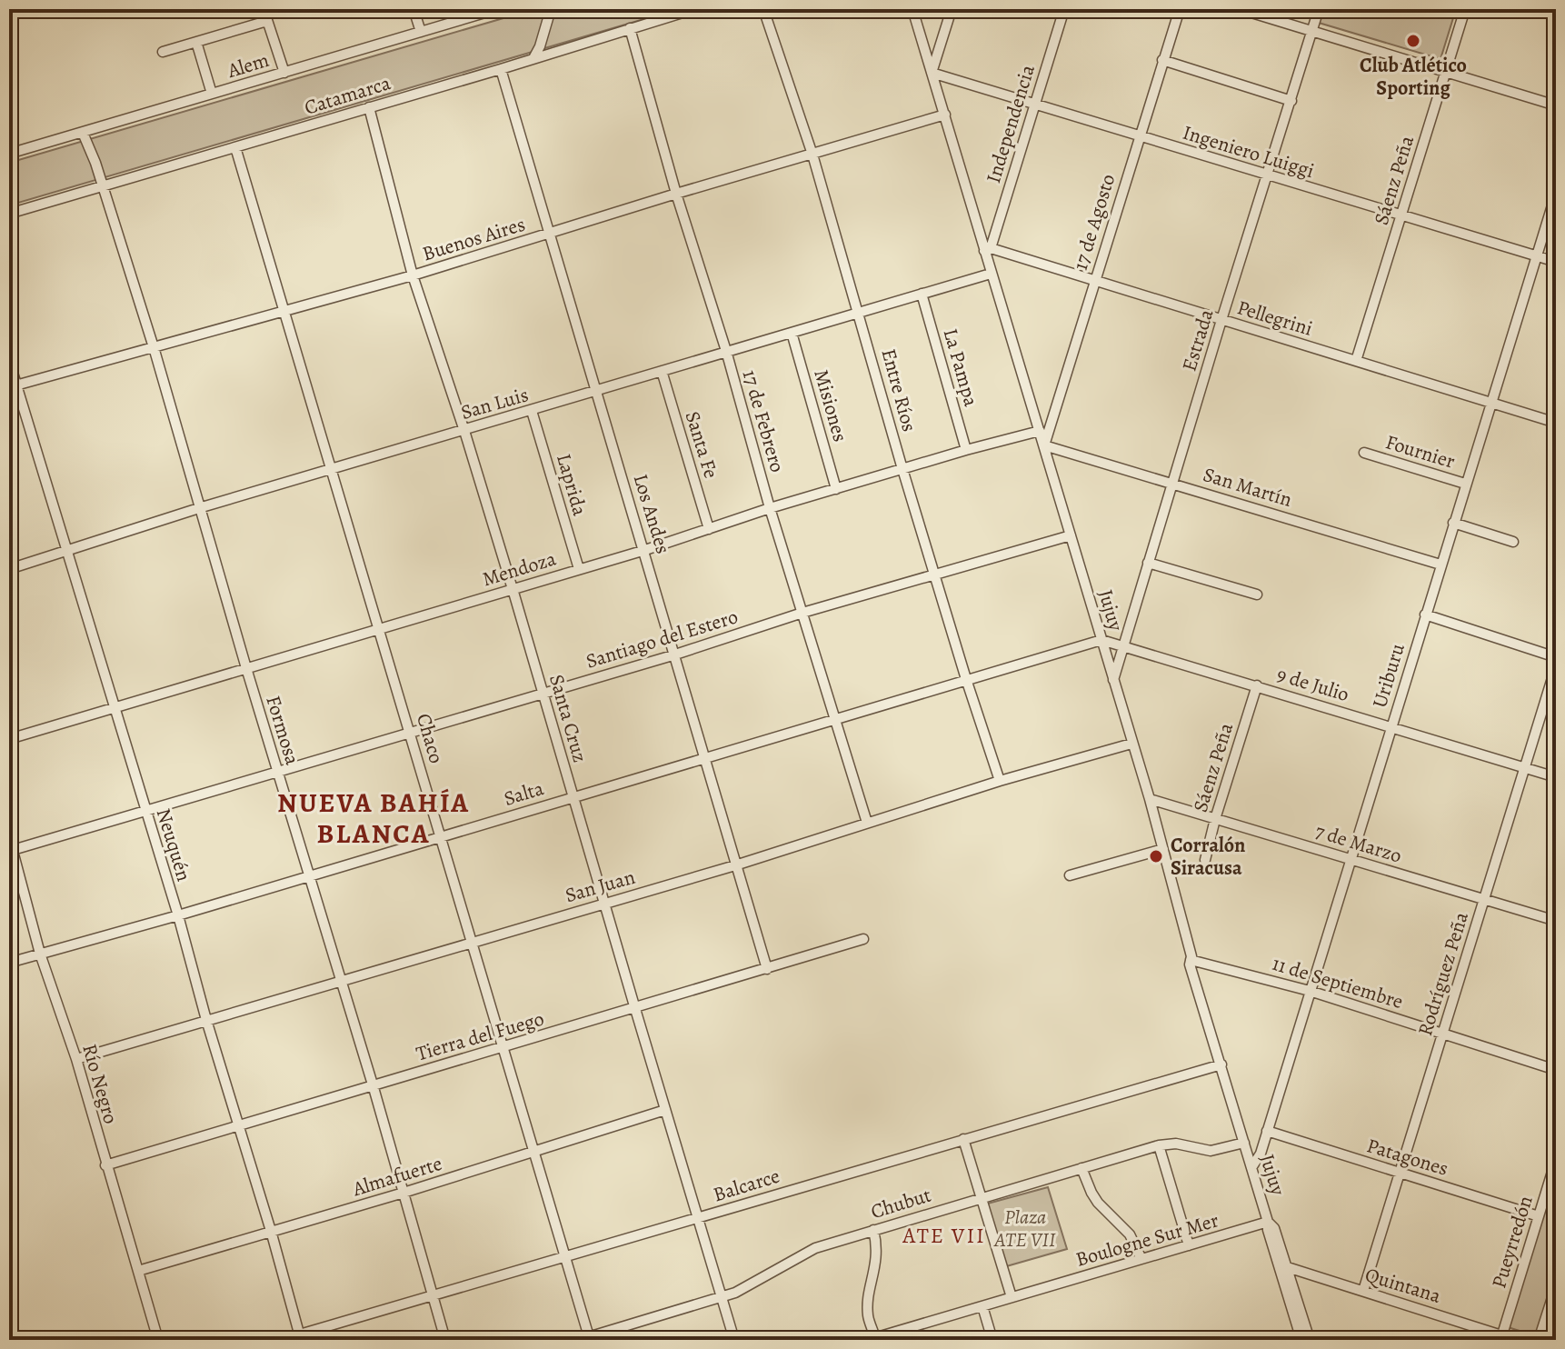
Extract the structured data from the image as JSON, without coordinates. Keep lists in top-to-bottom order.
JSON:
{
  "streets": {
    "street": [
      "Alem",
      "Catamarca",
      "Independencia",
      "Ingeniero Luiggi",
      "Sáenz Peña",
      "17 de Agosto",
      "Buenos Aires",
      "Pellegrini",
      "Estrada",
      "La Pampa",
      "Entre Ríos",
      "San Luis",
      "Misiones",
      "17 de Febrero",
      "Santa Fe",
      "Fournier",
      "Laprida",
      "San Martín",
      "Los Andes",
      "Mendoza",
      "Jujuy",
      "Santiago del Estero",
      "Uriburu",
      "9 de Julio",
      "Santa Cruz",
      "Formosa",
      "Chaco",
      "Salta",
      "7 de Marzo",
      "Neuquén",
      "San Juan",
      "Rodríguez Peña",
      "11 de Septiembre",
      "Tierra del Fuego",
      "Río Negro",
      "Patagones",
      "Almafuerte",
      "Balcarce",
      "Chubut",
      "Boulogne Sur Mer",
      "Pueyrredón",
      "Quintana"
    ]
  },
  "crossings": [
    ["Alem", "Formosa"],
    ["Catamarca", "17 de Febrero"],
    ["Catamarca", "Los Andes"],
    ["Catamarca", "Santa Cruz"],
    ["Catamarca", "Formosa"],
    ["Catamarca", "Chaco"],
    ["Independencia", "Ingeniero Luiggi"],
    ["Independencia", "Pellegrini"],
    ["Independencia", "Jujuy"],
    ["Ingeniero Luiggi", "Sáenz Peña"],
    ["Ingeniero Luiggi", "17 de Agosto"],
    ["Ingeniero Luiggi", "Estrada"],
    ["Ingeniero Luiggi", "Jujuy"],
    ["Ingeniero Luiggi", "Uriburu"],
    ["Sáenz Peña", "Pellegrini"],
    ["Sáenz Peña", "9 de Julio"],
    ["Sáenz Peña", "7 de Marzo"],
    ["17 de Agosto", "Pellegrini"],
    ["17 de Agosto", "San Martín"],
    ["17 de Agosto", "Jujuy"],
    ["Buenos Aires", "Entre Ríos"],
    ["Buenos Aires", "17 de Febrero"],
    ["Buenos Aires", "Los Andes"],
    ["Buenos Aires", "Jujuy"],
    ["Buenos Aires", "Santa Cruz"],
    ["Buenos Aires", "Formosa"],
    ["Buenos Aires", "Chaco"],
    ["Buenos Aires", "Neuquén"],
    ["Pellegrini", "Estrada"],
    ["Pellegrini", "Jujuy"],
    ["Pellegrini", "Uriburu"],
    ["Estrada", "San Martín"],
    ["Estrada", "Jujuy"],
    ["Estrada", "9 de Julio"],
    ["La Pampa", "San Luis"],
    ["La Pampa", "Mendoza"],
    ["Entre Ríos", "San Luis"],
    ["Entre Ríos", "Mendoza"],
    ["Entre Ríos", "Santiago del Estero"],
    ["Entre Ríos", "Salta"],
    ["Entre Ríos", "San Juan"],
    ["San Luis", "Misiones"],
    ["San Luis", "17 de Febrero"],
    ["San Luis", "Santa Fe"],
    ["San Luis", "Laprida"],
    ["San Luis", "Los Andes"],
    ["San Luis", "Jujuy"],
    ["San Luis", "Santa Cruz"],
    ["San Luis", "Formosa"],
    ["San Luis", "Chaco"],
    ["San Luis", "Neuquén"],
    ["Misiones", "Mendoza"],
    ["17 de Febrero", "Mendoza"],
    ["17 de Febrero", "Santiago del Estero"],
    ["17 de Febrero", "Salta"],
    ["17 de Febrero", "San Juan"],
    ["Santa Fe", "Mendoza"],
    ["Fournier", "Uriburu"],
    ["Laprida", "Mendoza"],
    ["San Martín", "Jujuy"],
    ["San Martín", "Uriburu"],
    ["Los Andes", "Mendoza"],
    ["Los Andes", "Santiago del Estero"],
    ["Los Andes", "Salta"],
    ["Los Andes", "San Juan"],
    ["Los Andes", "Tierra del Fuego"],
    ["Mendoza", "Jujuy"],
    ["Mendoza", "Santa Cruz"],
    ["Mendoza", "Formosa"],
    ["Mendoza", "Chaco"],
    ["Mendoza", "Neuquén"],
    ["Jujuy", "Santiago del Estero"],
    ["Jujuy", "Uriburu"],
    ["Jujuy", "9 de Julio"],
    ["Jujuy", "Salta"],
    ["Jujuy", "7 de Marzo"],
    ["Jujuy", "San Juan"],
    ["Jujuy", "11 de Septiembre"],
    ["Jujuy", "Balcarce"],
    ["Jujuy", "Chubut"],
    ["Jujuy", "Boulogne Sur Mer"],
    ["Jujuy", "Quintana"],
    ["Santiago del Estero", "Santa Cruz"],
    ["Santiago del Estero", "Formosa"],
    ["Santiago del Estero", "Chaco"],
    ["Santiago del Estero", "Neuquén"],
    ["Santiago del Estero", "Río Negro"],
    ["Uriburu", "9 de Julio"],
    ["Uriburu", "7 de Marzo"],
    ["Uriburu", "11 de Septiembre"],
    ["Uriburu", "Patagones"],
    ["9 de Julio", "Salta"],
    ["9 de Julio", "Rodríguez Peña"],
    ["Santa Cruz", "Salta"],
    ["Santa Cruz", "San Juan"],
    ["Santa Cruz", "Tierra del Fuego"],
    ["Santa Cruz", "Almafuerte"],
    ["Santa Cruz", "Balcarce"],
    ["Santa Cruz", "Chubut"],
    ["Formosa", "Salta"],
    ["Formosa", "San Juan"],
    ["Formosa", "Tierra del Fuego"],
    ["Formosa", "Almafuerte"],
    ["Formosa", "Balcarce"],
    ["Chaco", "Salta"],
    ["Chaco", "San Juan"],
    ["Chaco", "Tierra del Fuego"],
    ["Chaco", "Almafuerte"],
    ["Chaco", "Balcarce"],
    ["Chaco", "Chubut"],
    ["Salta", "Neuquén"],
    ["Salta", "Río Negro"],
    ["7 de Marzo", "Rodríguez Peña"],
    ["Neuquén", "San Juan"],
    ["Neuquén", "Tierra del Fuego"],
    ["Neuquén", "Almafuerte"],
    ["Neuquén", "Balcarce"],
    ["San Juan", "Río Negro"],
    ["Rodríguez Peña", "11 de Septiembre"],
    ["Rodríguez Peña", "Patagones"],
    ["Rodríguez Peña", "Quintana"],
    ["Tierra del Fuego", "Río Negro"],
    ["Río Negro", "Almafuerte"],
    ["Patagones", "Pueyrredón"],
    ["Pueyrredón", "Quintana"]
  ],
  "districts": ["NUEVA BAHÍA BLANCA", "ATE VII"],
  "parks": ["Plaza ATE VII"],
  "places": ["Club Atlético Sporting", "Corralón Siracusa"]
}
